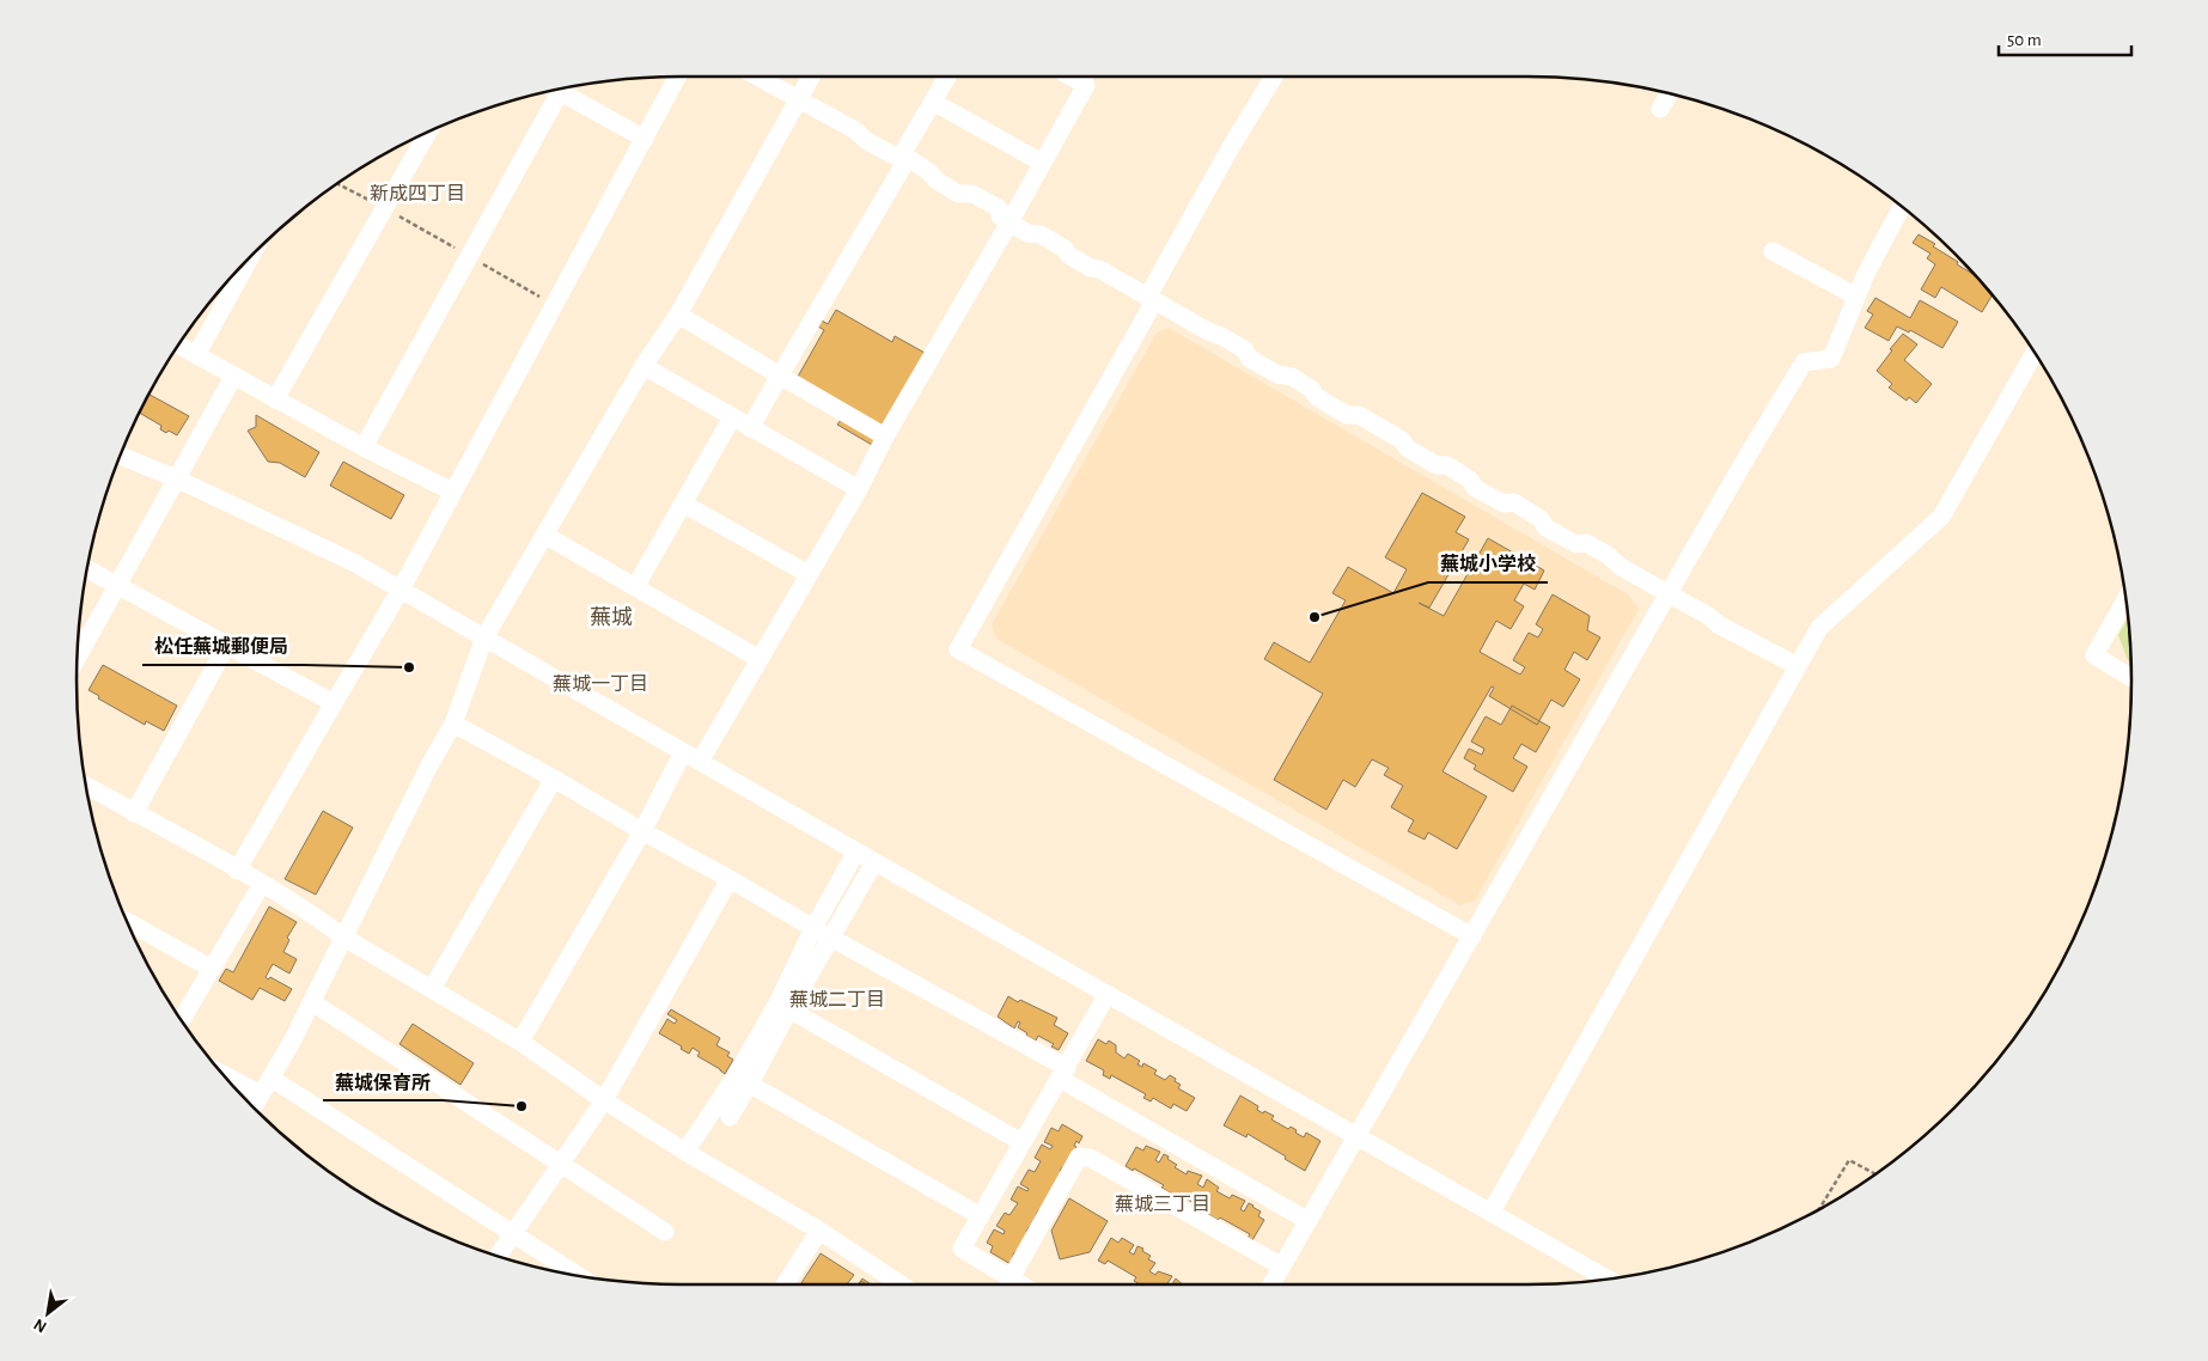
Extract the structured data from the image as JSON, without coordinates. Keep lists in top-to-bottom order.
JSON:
{
  "districts": [
    "新成四丁目",
    "蕪城",
    "蕪城一丁目",
    "蕪城二丁目",
    "蕪城三丁目"
  ],
  "places": ["蕪城小学校", "松任蕪城郵便局", "蕪城保育所"],
  "scale_bar": "50 m",
  "north": "bottom left"
}
